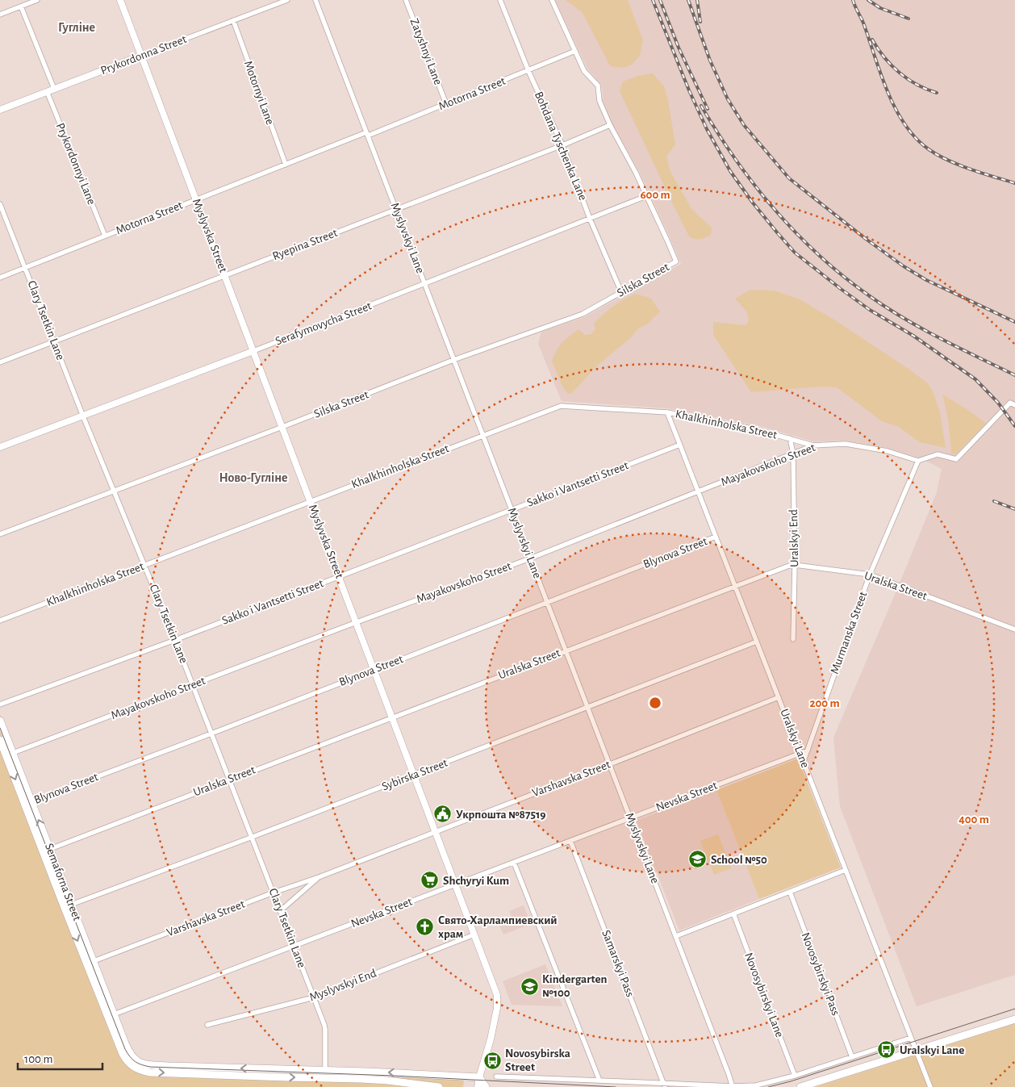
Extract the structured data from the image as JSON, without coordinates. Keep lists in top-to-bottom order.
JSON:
{
  "streets": {
    "main road": ["Semaforna Street"],
    "street": [
      "Zatyshnyi Lane",
      "Prykordonna Street",
      "Motornyi Lane",
      "Motorna Street",
      "Bohdana Tyschenka Lane",
      "Prykordonnyi Lane",
      "Myslyvska Street",
      "Myslyvskyi Lane",
      "Ryepina Street",
      "Silska Street",
      "Clary Tsetkin Lane",
      "Serafymovycha Street",
      "Khalkhinholska Street",
      "Mayakovskoho Street",
      "Sakko i Vantsetti Street",
      "Uralskyi End",
      "Blynova Street",
      "Uralska Street",
      "Murmanska Street",
      "Uralskyi Lane",
      "Sybirska Street",
      "Varshavska Street",
      "Nevska Street",
      "Samarskyi Pass",
      "Novosybirskyi Pass",
      "Myslyvskyi End",
      "Novosybirskyi Lane"
    ]
  },
  "crossings": [
    ["Zatyshnyi Lane", "Motorna Street"],
    ["Prykordonna Street", "Motornyi Lane"],
    ["Prykordonna Street", "Prykordonnyi Lane"],
    ["Prykordonna Street", "Myslyvska Street"],
    ["Motornyi Lane", "Motorna Street"],
    ["Motorna Street", "Bohdana Tyschenka Lane"],
    ["Motorna Street", "Prykordonnyi Lane"],
    ["Motorna Street", "Myslyvska Street"],
    ["Motorna Street", "Myslyvskyi Lane"],
    ["Motorna Street", "Clary Tsetkin Lane"],
    ["Bohdana Tyschenka Lane", "Ryepina Street"],
    ["Bohdana Tyschenka Lane", "Silska Street"],
    ["Bohdana Tyschenka Lane", "Serafymovycha Street"],
    ["Myslyvska Street", "Ryepina Street"],
    ["Myslyvska Street", "Silska Street"],
    ["Myslyvska Street", "Serafymovycha Street"],
    ["Myslyvska Street", "Khalkhinholska Street"],
    ["Myslyvska Street", "Mayakovskoho Street"],
    ["Myslyvska Street", "Sakko i Vantsetti Street"],
    ["Myslyvska Street", "Blynova Street"],
    ["Myslyvska Street", "Uralska Street"],
    ["Myslyvska Street", "Sybirska Street"],
    ["Myslyvska Street", "Varshavska Street"],
    ["Myslyvska Street", "Nevska Street"],
    ["Myslyvska Street", "Myslyvskyi End"],
    ["Myslyvskyi Lane", "Ryepina Street"],
    ["Myslyvskyi Lane", "Silska Street"],
    ["Myslyvskyi Lane", "Serafymovycha Street"],
    ["Myslyvskyi Lane", "Khalkhinholska Street"],
    ["Myslyvskyi Lane", "Mayakovskoho Street"],
    ["Myslyvskyi Lane", "Sakko i Vantsetti Street"],
    ["Myslyvskyi Lane", "Blynova Street"],
    ["Myslyvskyi Lane", "Uralska Street"],
    ["Myslyvskyi Lane", "Sybirska Street"],
    ["Myslyvskyi Lane", "Varshavska Street"],
    ["Myslyvskyi Lane", "Nevska Street"],
    ["Ryepina Street", "Clary Tsetkin Lane"],
    ["Silska Street", "Clary Tsetkin Lane"],
    ["Silska Street", "Serafymovycha Street"],
    ["Clary Tsetkin Lane", "Serafymovycha Street"],
    ["Clary Tsetkin Lane", "Khalkhinholska Street"],
    ["Clary Tsetkin Lane", "Mayakovskoho Street"],
    ["Clary Tsetkin Lane", "Sakko i Vantsetti Street"],
    ["Clary Tsetkin Lane", "Blynova Street"],
    ["Clary Tsetkin Lane", "Uralska Street"],
    ["Clary Tsetkin Lane", "Sybirska Street"],
    ["Clary Tsetkin Lane", "Varshavska Street"],
    ["Clary Tsetkin Lane", "Nevska Street"],
    ["Clary Tsetkin Lane", "Myslyvskyi End"],
    ["Khalkhinholska Street", "Mayakovskoho Street"],
    ["Khalkhinholska Street", "Uralskyi End"],
    ["Khalkhinholska Street", "Uralskyi Lane"],
    ["Mayakovskoho Street", "Uralskyi End"],
    ["Mayakovskoho Street", "Murmanska Street"],
    ["Mayakovskoho Street", "Uralskyi Lane"],
    ["Mayakovskoho Street", "Semaforna Street"],
    ["Sakko i Vantsetti Street", "Uralskyi Lane"],
    ["Uralskyi End", "Uralska Street"],
    ["Blynova Street", "Uralskyi Lane"],
    ["Blynova Street", "Semaforna Street"],
    ["Uralska Street", "Murmanska Street"],
    ["Uralska Street", "Uralskyi Lane"],
    ["Uralska Street", "Semaforna Street"],
    ["Murmanska Street", "Uralskyi Lane"],
    ["Murmanska Street", "Nevska Street"],
    ["Uralskyi Lane", "Sybirska Street"],
    ["Uralskyi Lane", "Varshavska Street"],
    ["Uralskyi Lane", "Nevska Street"],
    ["Sybirska Street", "Semaforna Street"],
    ["Varshavska Street", "Semaforna Street"],
    ["Nevska Street", "Semaforna Street"],
    ["Nevska Street", "Samarskyi Pass"]
  ],
  "districts": ["Гугліне", "Ново-Гугліне"],
  "places": {
    "public building": ["Укрпошта №87519"],
    "school or university": ["School №50", "Kindergarten №100"],
    "supermarket": ["Shchyryi Kum"],
    "church": ["Свято-Харлампиевский храм"],
    "bus stop": ["Uralskyi Lane", "Novosybirska Street"]
  },
  "scale_bar": "100 m",
  "rings": ["600 m", "200 m", "400 m"]
}
